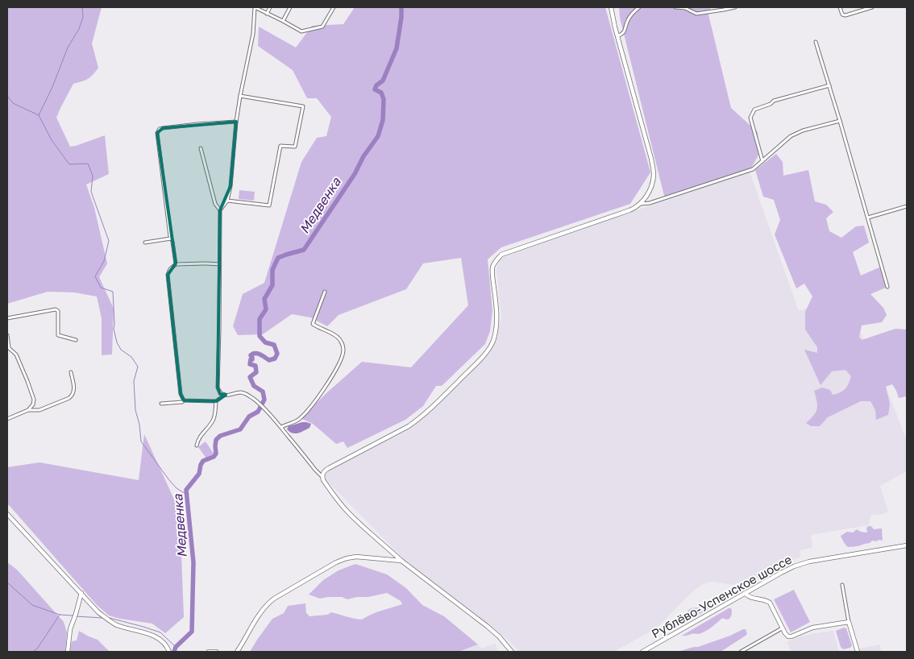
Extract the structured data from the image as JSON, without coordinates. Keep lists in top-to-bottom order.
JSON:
{
  "streets": {
    "street": ["Рублёво-Успенское шоссе"]
  },
  "water": ["Медвенка"]
}
